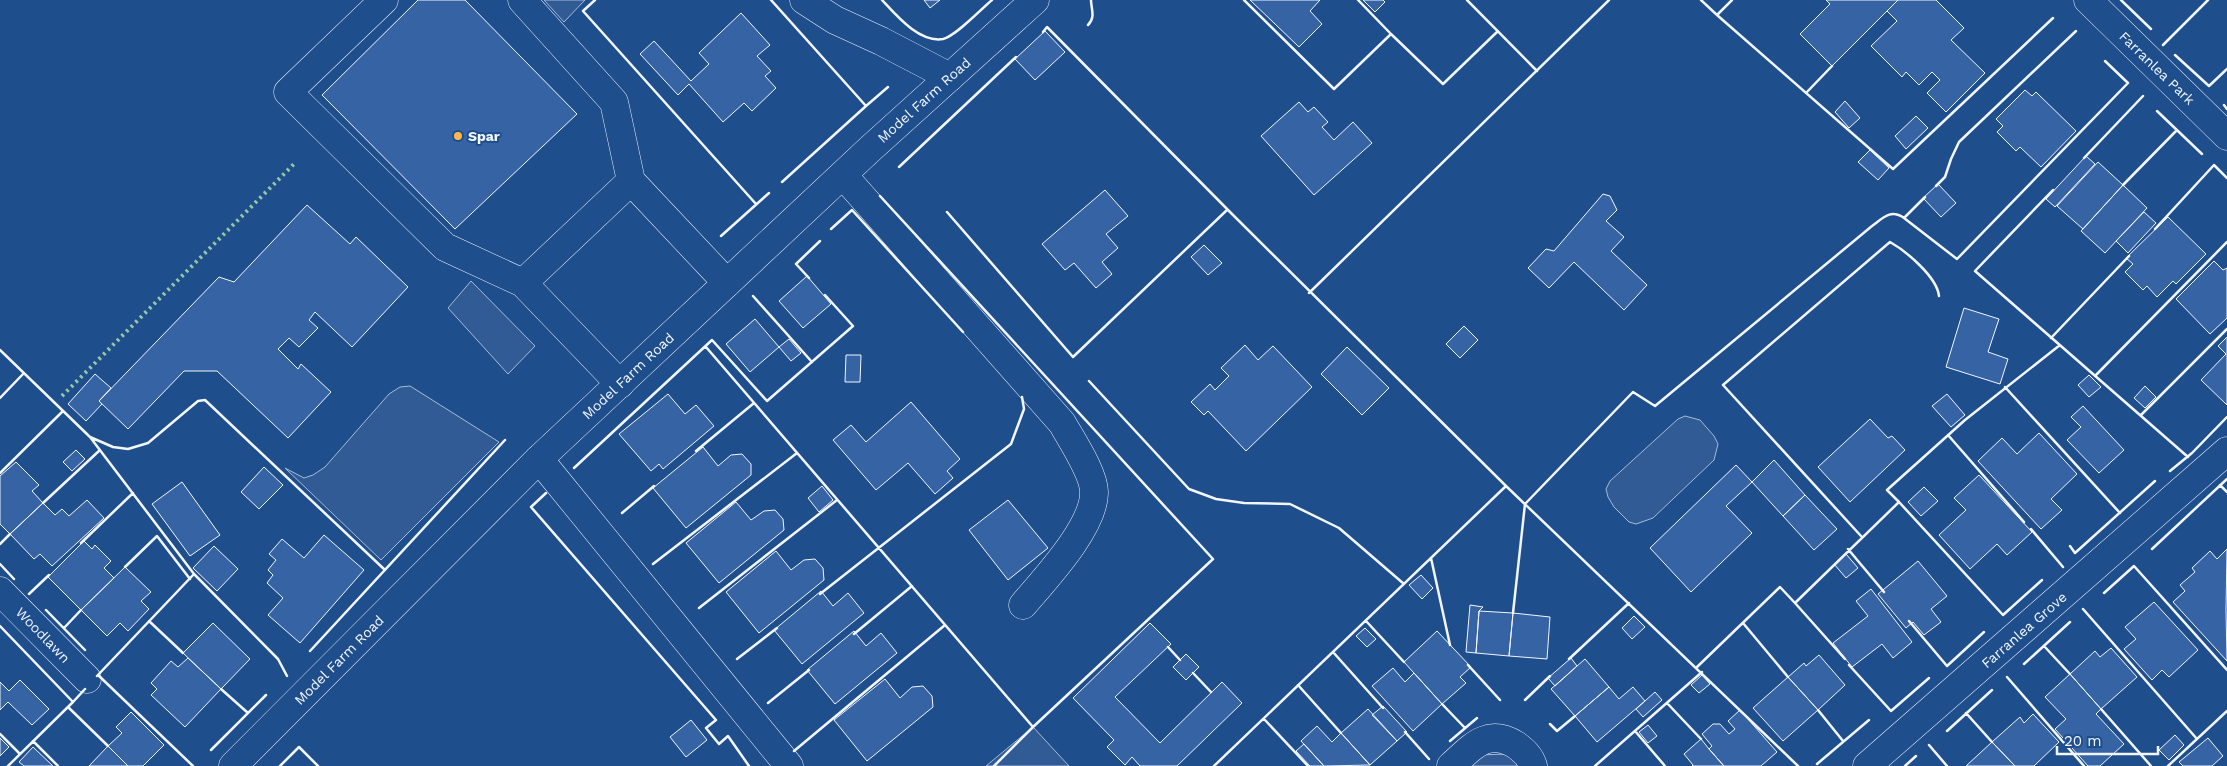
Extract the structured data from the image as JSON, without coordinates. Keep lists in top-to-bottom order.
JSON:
{
  "streets": {
    "street": [
      "Farranlea Park",
      "Model Farm Road",
      "Farranlea Grove",
      "Woodlawn"
    ]
  },
  "places": ["Spar"],
  "scale_bar": "20 m"
}
